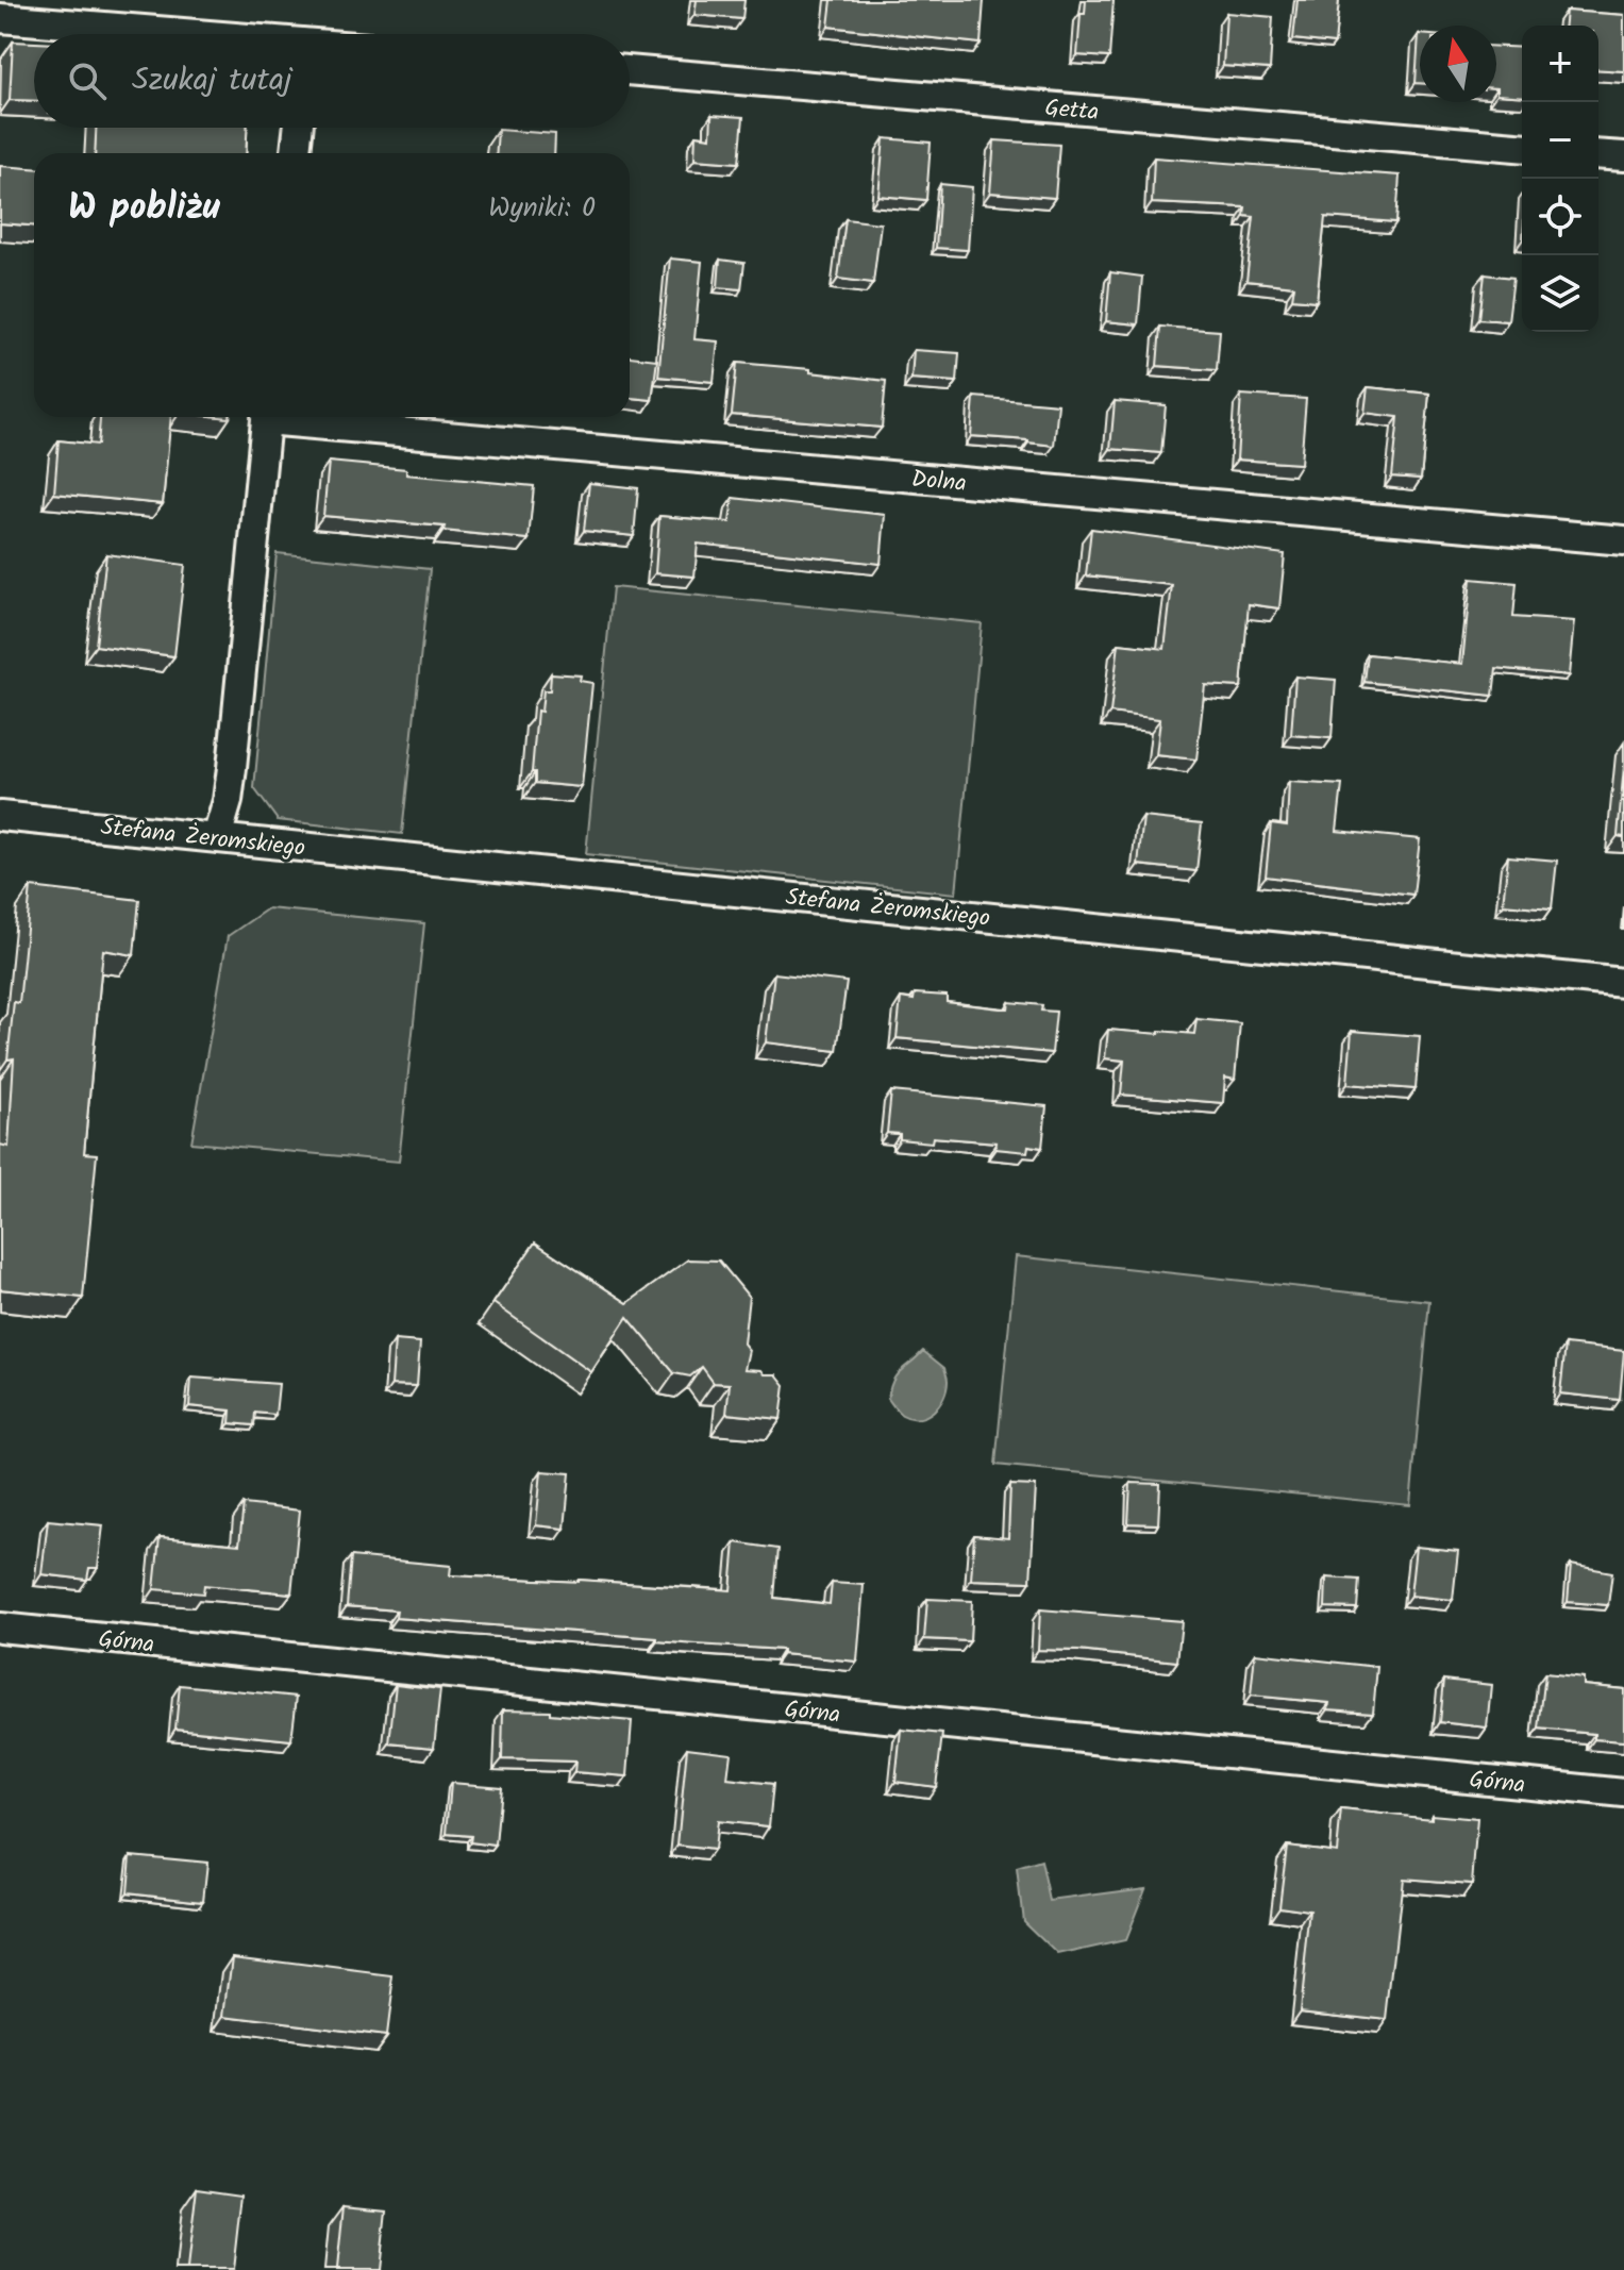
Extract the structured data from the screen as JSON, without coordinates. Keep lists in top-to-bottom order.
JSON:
{
  "streets": {
    "street": [
      "Getta",
      "Dolna",
      "Stefana Żeromskiego",
      "Górna"
    ]
  },
  "north": "top",
  "page": {
    "map_buttons": ["+", "−"],
    "search": "Szukaj tutaj",
    "heading": ["W pobliżu", "Wyniki: 0"]
  }
}
